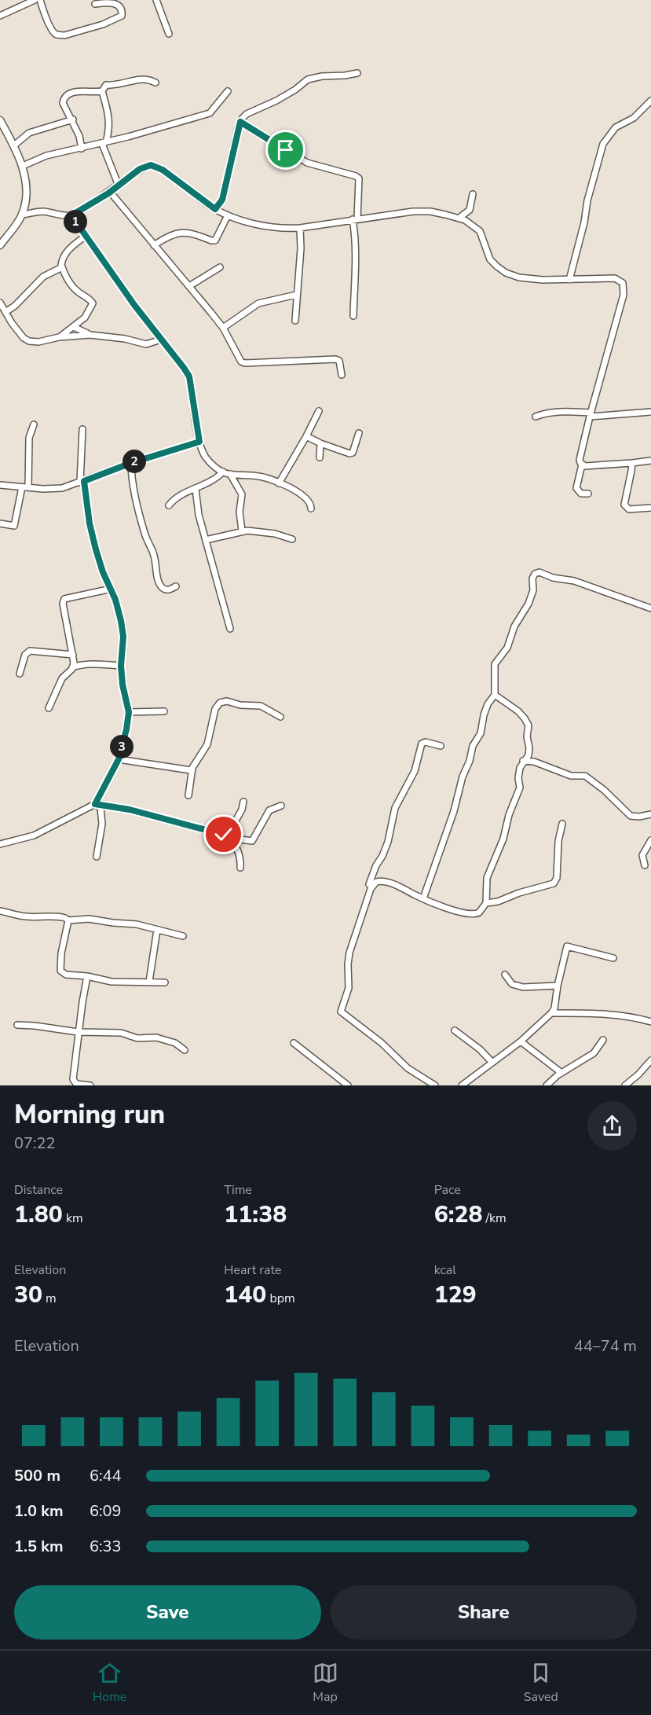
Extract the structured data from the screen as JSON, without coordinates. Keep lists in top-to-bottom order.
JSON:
{
  "page": {
    "pins": ["1", "2", "3"],
    "heading": ["Morning run", "07:22"],
    "stats": [
      ["Distance", "1.80 km"],
      ["Time", "11:38"],
      ["Pace", "6:28 /km"],
      ["Elevation", "30 m"],
      ["Heart rate", "140 bpm"],
      ["kcal", "129"]
    ],
    "chart": ["Elevation", "44–74 m"],
    "list": [
      {
        "name": "500 m",
        "note": "6:44"
      },
      {
        "name": "1.0 km",
        "note": "6:09"
      },
      {
        "name": "1.5 km",
        "note": "6:33"
      }
    ],
    "buttons": ["Save", "Share"],
    "tabs": ["Home", "Map", "Saved"]
  }
}
